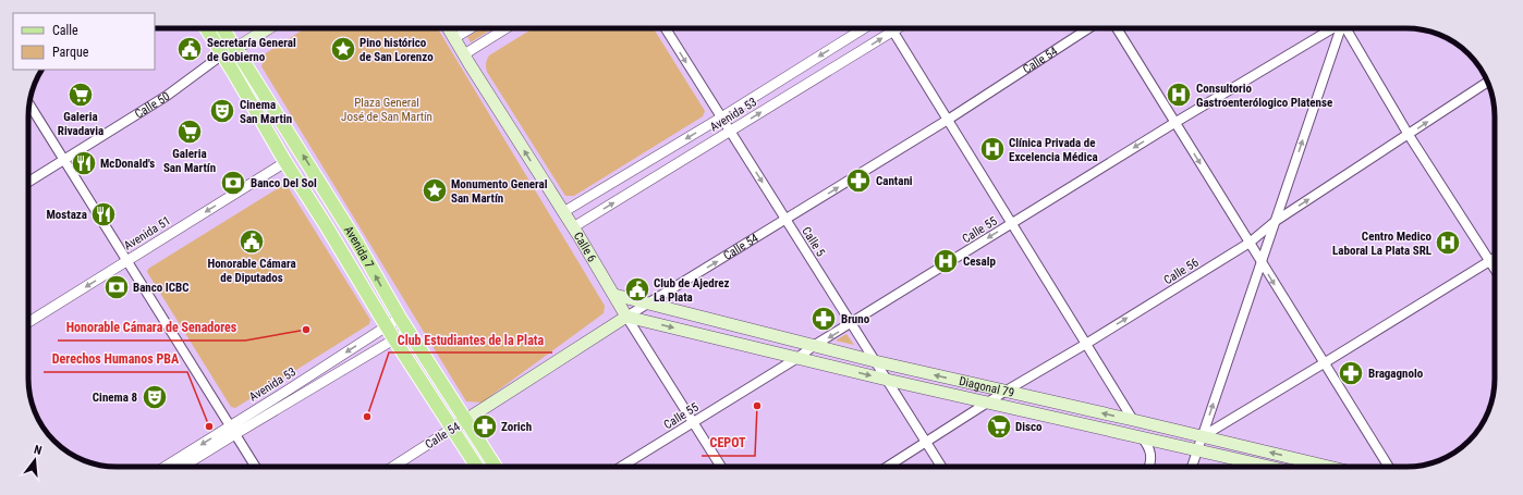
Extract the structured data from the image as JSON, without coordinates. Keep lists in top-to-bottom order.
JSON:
{
  "streets": {
    "main road": [
      "Calle 54",
      "Calle 50",
      "Avenida 7",
      "Calle 6",
      "Diagonal 79"
    ],
    "street": [
      "Avenida 53",
      "Calle 55",
      "Avenida 51",
      "Calle 5",
      "Calle 56"
    ]
  },
  "crossings": [
    ["Calle 54", "Calle 5"],
    ["Calle 54", "Avenida 7"],
    ["Calle 54", "Calle 6"],
    ["Calle 54", "Diagonal 79"],
    ["Calle 50", "Avenida 7"],
    ["Avenida 53", "Calle 5"],
    ["Avenida 53", "Avenida 7"],
    ["Avenida 53", "Calle 6"],
    ["Calle 55", "Calle 5"],
    ["Calle 55", "Calle 6"],
    ["Calle 55", "Diagonal 79"],
    ["Avenida 51", "Avenida 7"],
    ["Calle 5", "Calle 56"],
    ["Calle 5", "Diagonal 79"],
    ["Calle 6", "Diagonal 79"],
    ["Calle 56", "Diagonal 79"]
  ],
  "one_way": [
    "Calle 54",
    "Calle 55",
    "Avenida 51",
    "Calle 5",
    "Calle 6",
    "Calle 56"
  ],
  "parks": ["Plaza General José de San Martín"],
  "places": {
    "public building": ["Secretaría General de Gobierno", "Honorable Cámara de Diputados", "Club de Ajedrez La Plata"],
    "place": ["Pino histórico de San Lorenzo", "Monumento General San Martín"],
    "supermarket": ["Galeria Rivadavia", "Galeria San Martín", "Disco"],
    "hospital": [
      "Consultorio Gastroenterólogico Platense",
      "Clínica Privada de Excelencia Médica",
      "Centro Medico Laboral La Plata SRL",
      "Cesalp"
    ],
    "theatre": ["Cinema San Martin", "Cinema 8"],
    "restaurant": ["McDonald's", "Mostaza"],
    "pharmacy": [
      "Cantani",
      "Bruno",
      "Bragagnolo",
      "Zorich"
    ],
    "bank": ["Banco Del Sol", "Banco ICBC"],
    "other": [
      "Honorable Cámara de Senadores",
      "CEPOT",
      "Club Estudiantes de la Plata",
      "Derechos Humanos PBA"
    ]
  },
  "legend": ["Calle", "Parque"],
  "north": "top"
}
